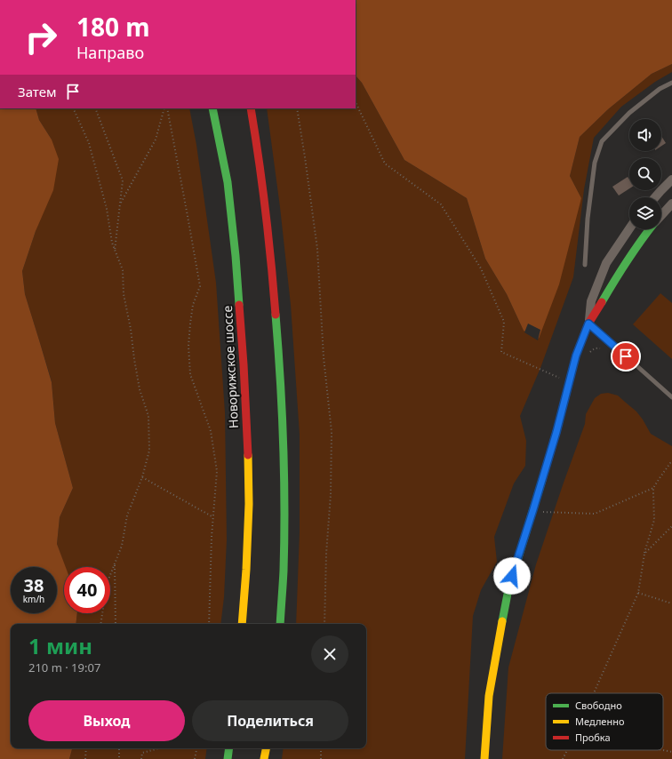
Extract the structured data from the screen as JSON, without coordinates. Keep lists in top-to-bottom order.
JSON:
{
  "streets": {
    "main road": ["Новорижское шоссе"]
  },
  "legend": ["Свободно", "Медленно", "Пробка"],
  "page": {
    "turn": ["180 m", "Направо"],
    "then": "Затем",
    "speed": "38 km/h",
    "limit": "40",
    "heading": ["1 мин", "210 m · 19:07"],
    "buttons": ["Выход", "Поделиться"]
  }
}
